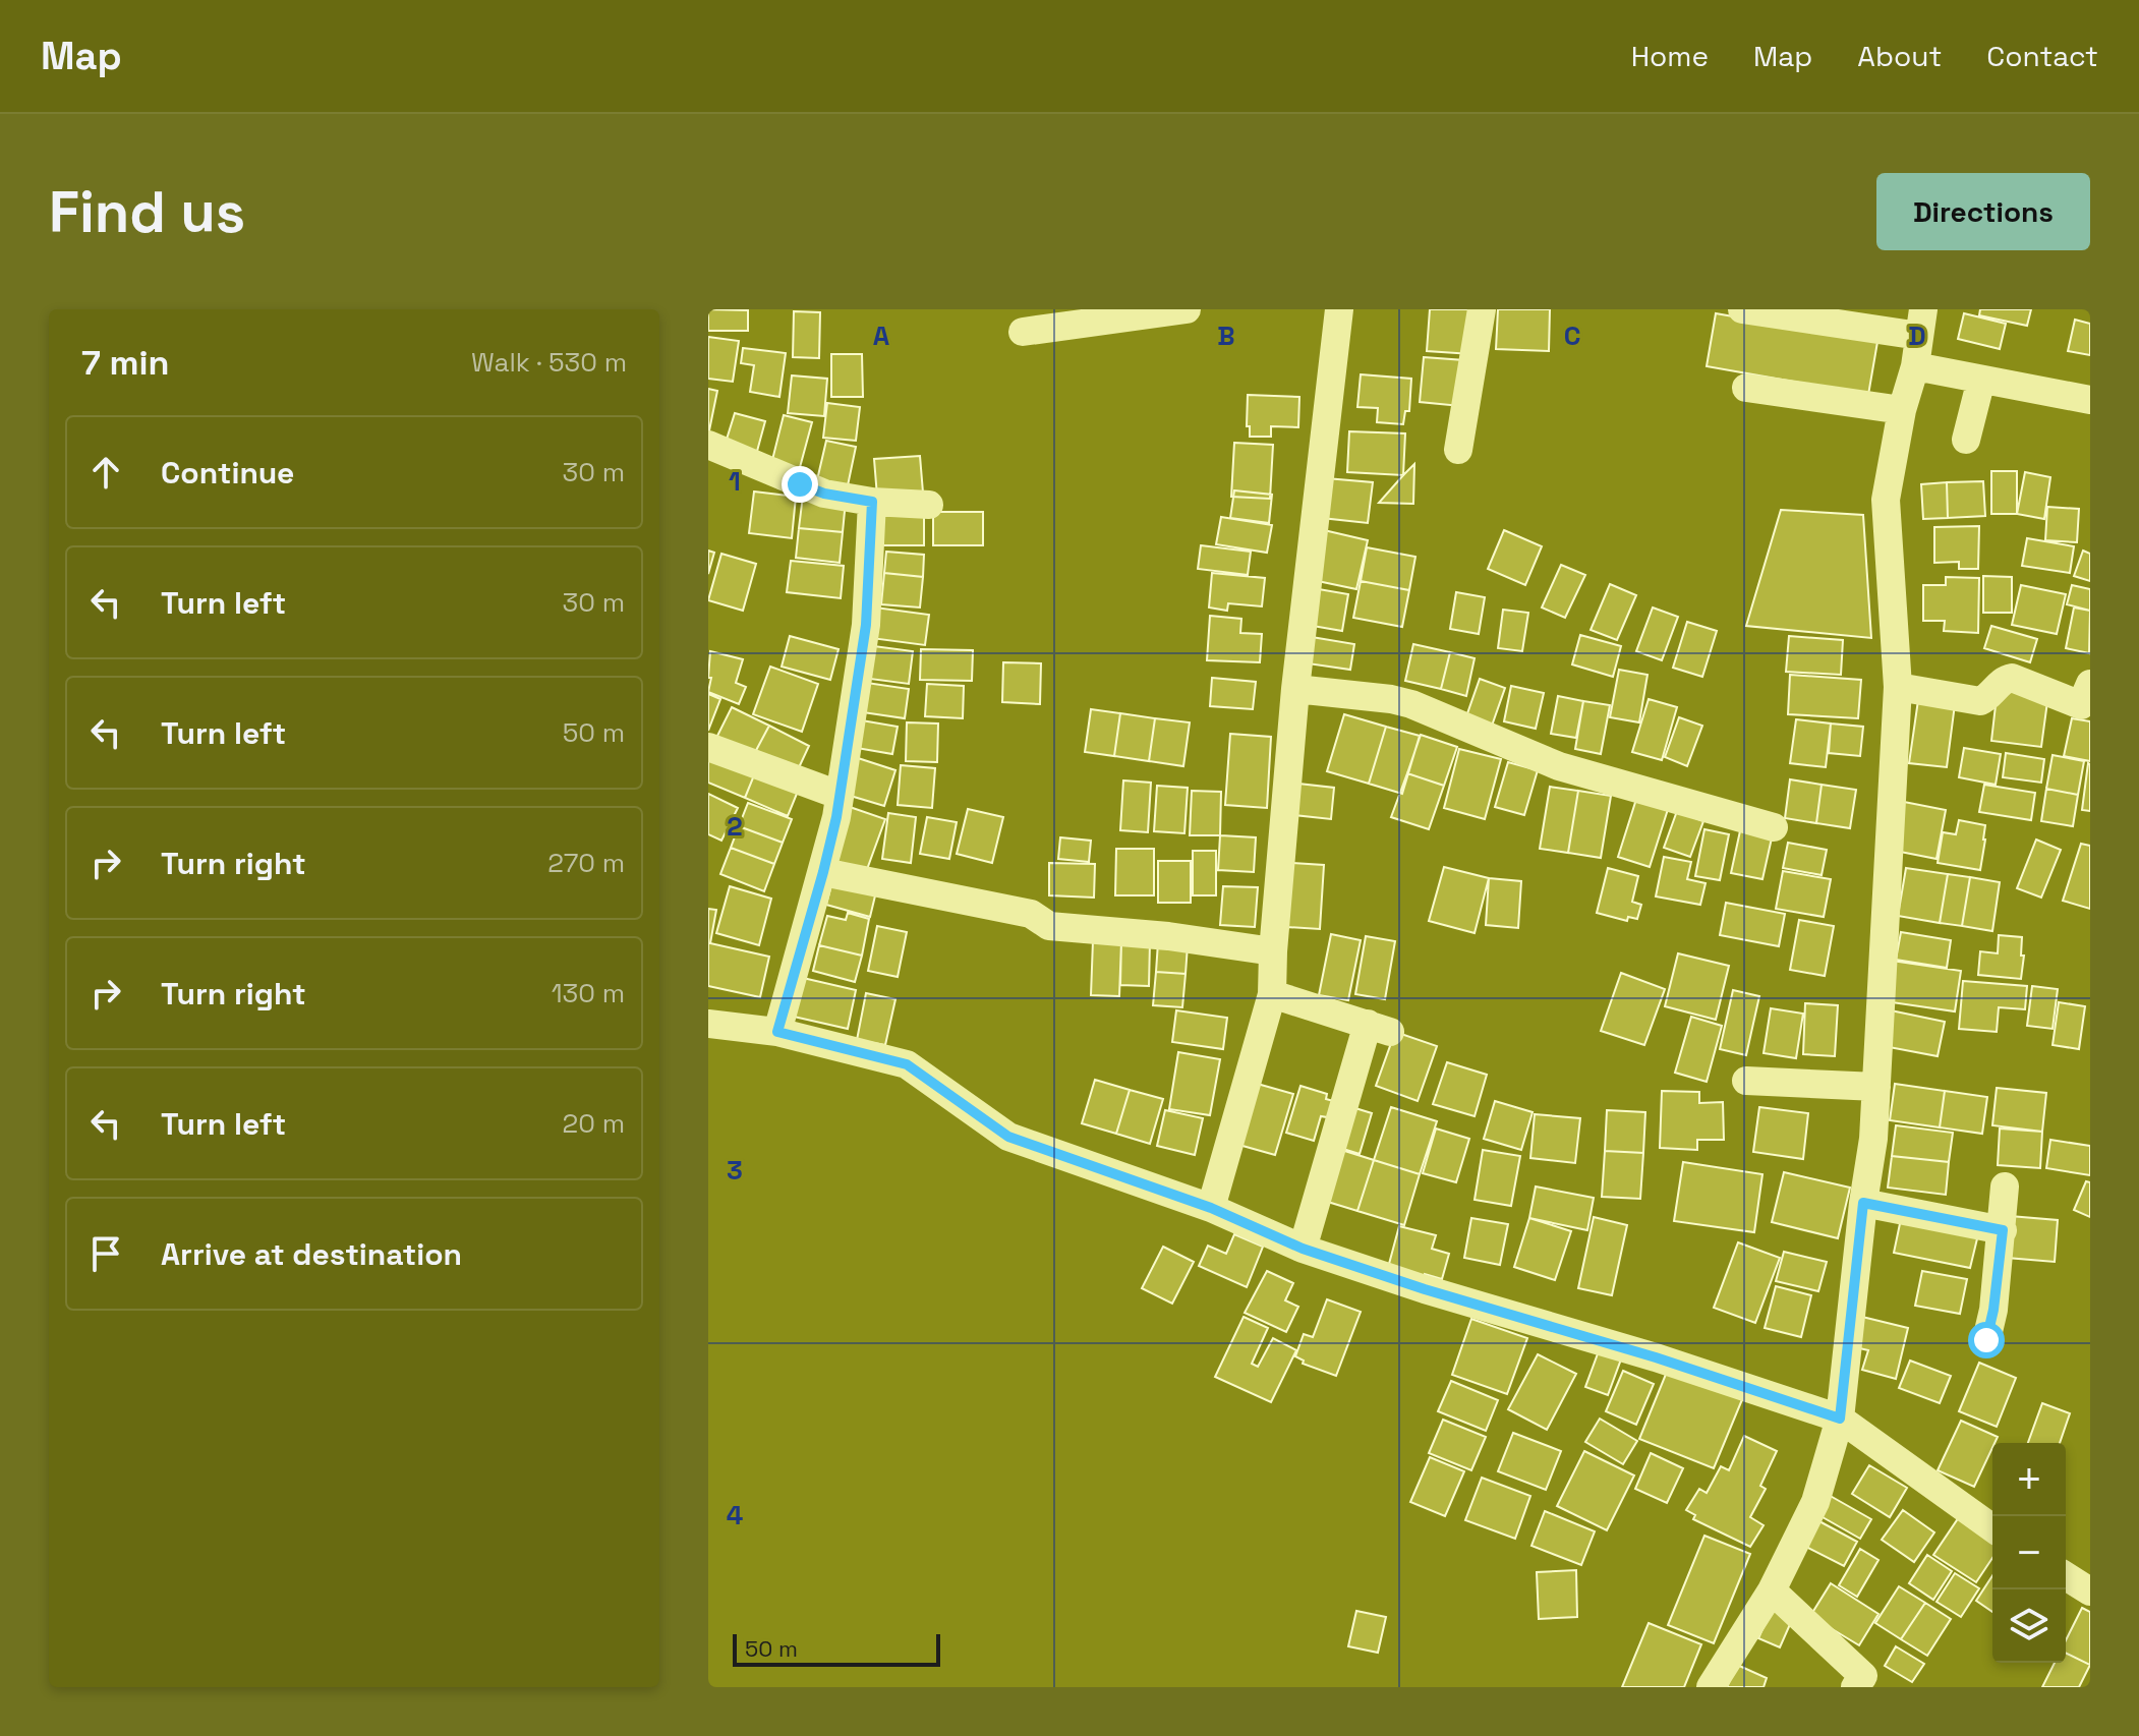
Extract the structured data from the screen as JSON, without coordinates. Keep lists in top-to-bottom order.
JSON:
{
  "scale_bar": "50 m",
  "page": {
    "header": "Map",
    "nav": [
      "Home",
      "Map",
      "About",
      "Contact"
    ],
    "buttons": "Directions",
    "title": "Find us",
    "heading": ["7 min", "Walk · 530 m"],
    "list": [
      ["Continue", "30 m"],
      ["Turn left", "30 m"],
      ["Turn left", "50 m"],
      ["Turn right", "270 m"],
      ["Turn right", "130 m"],
      ["Turn left", "20 m"],
      "Arrive at destination"
    ],
    "map_buttons": ["+", "−"],
    "scale": "50 m"
  },
  "grid": {
    "columns": [
      "A",
      "B",
      "C",
      "D"
    ],
    "rows": [
      "1",
      "2",
      "3",
      "4"
    ]
  }
}
